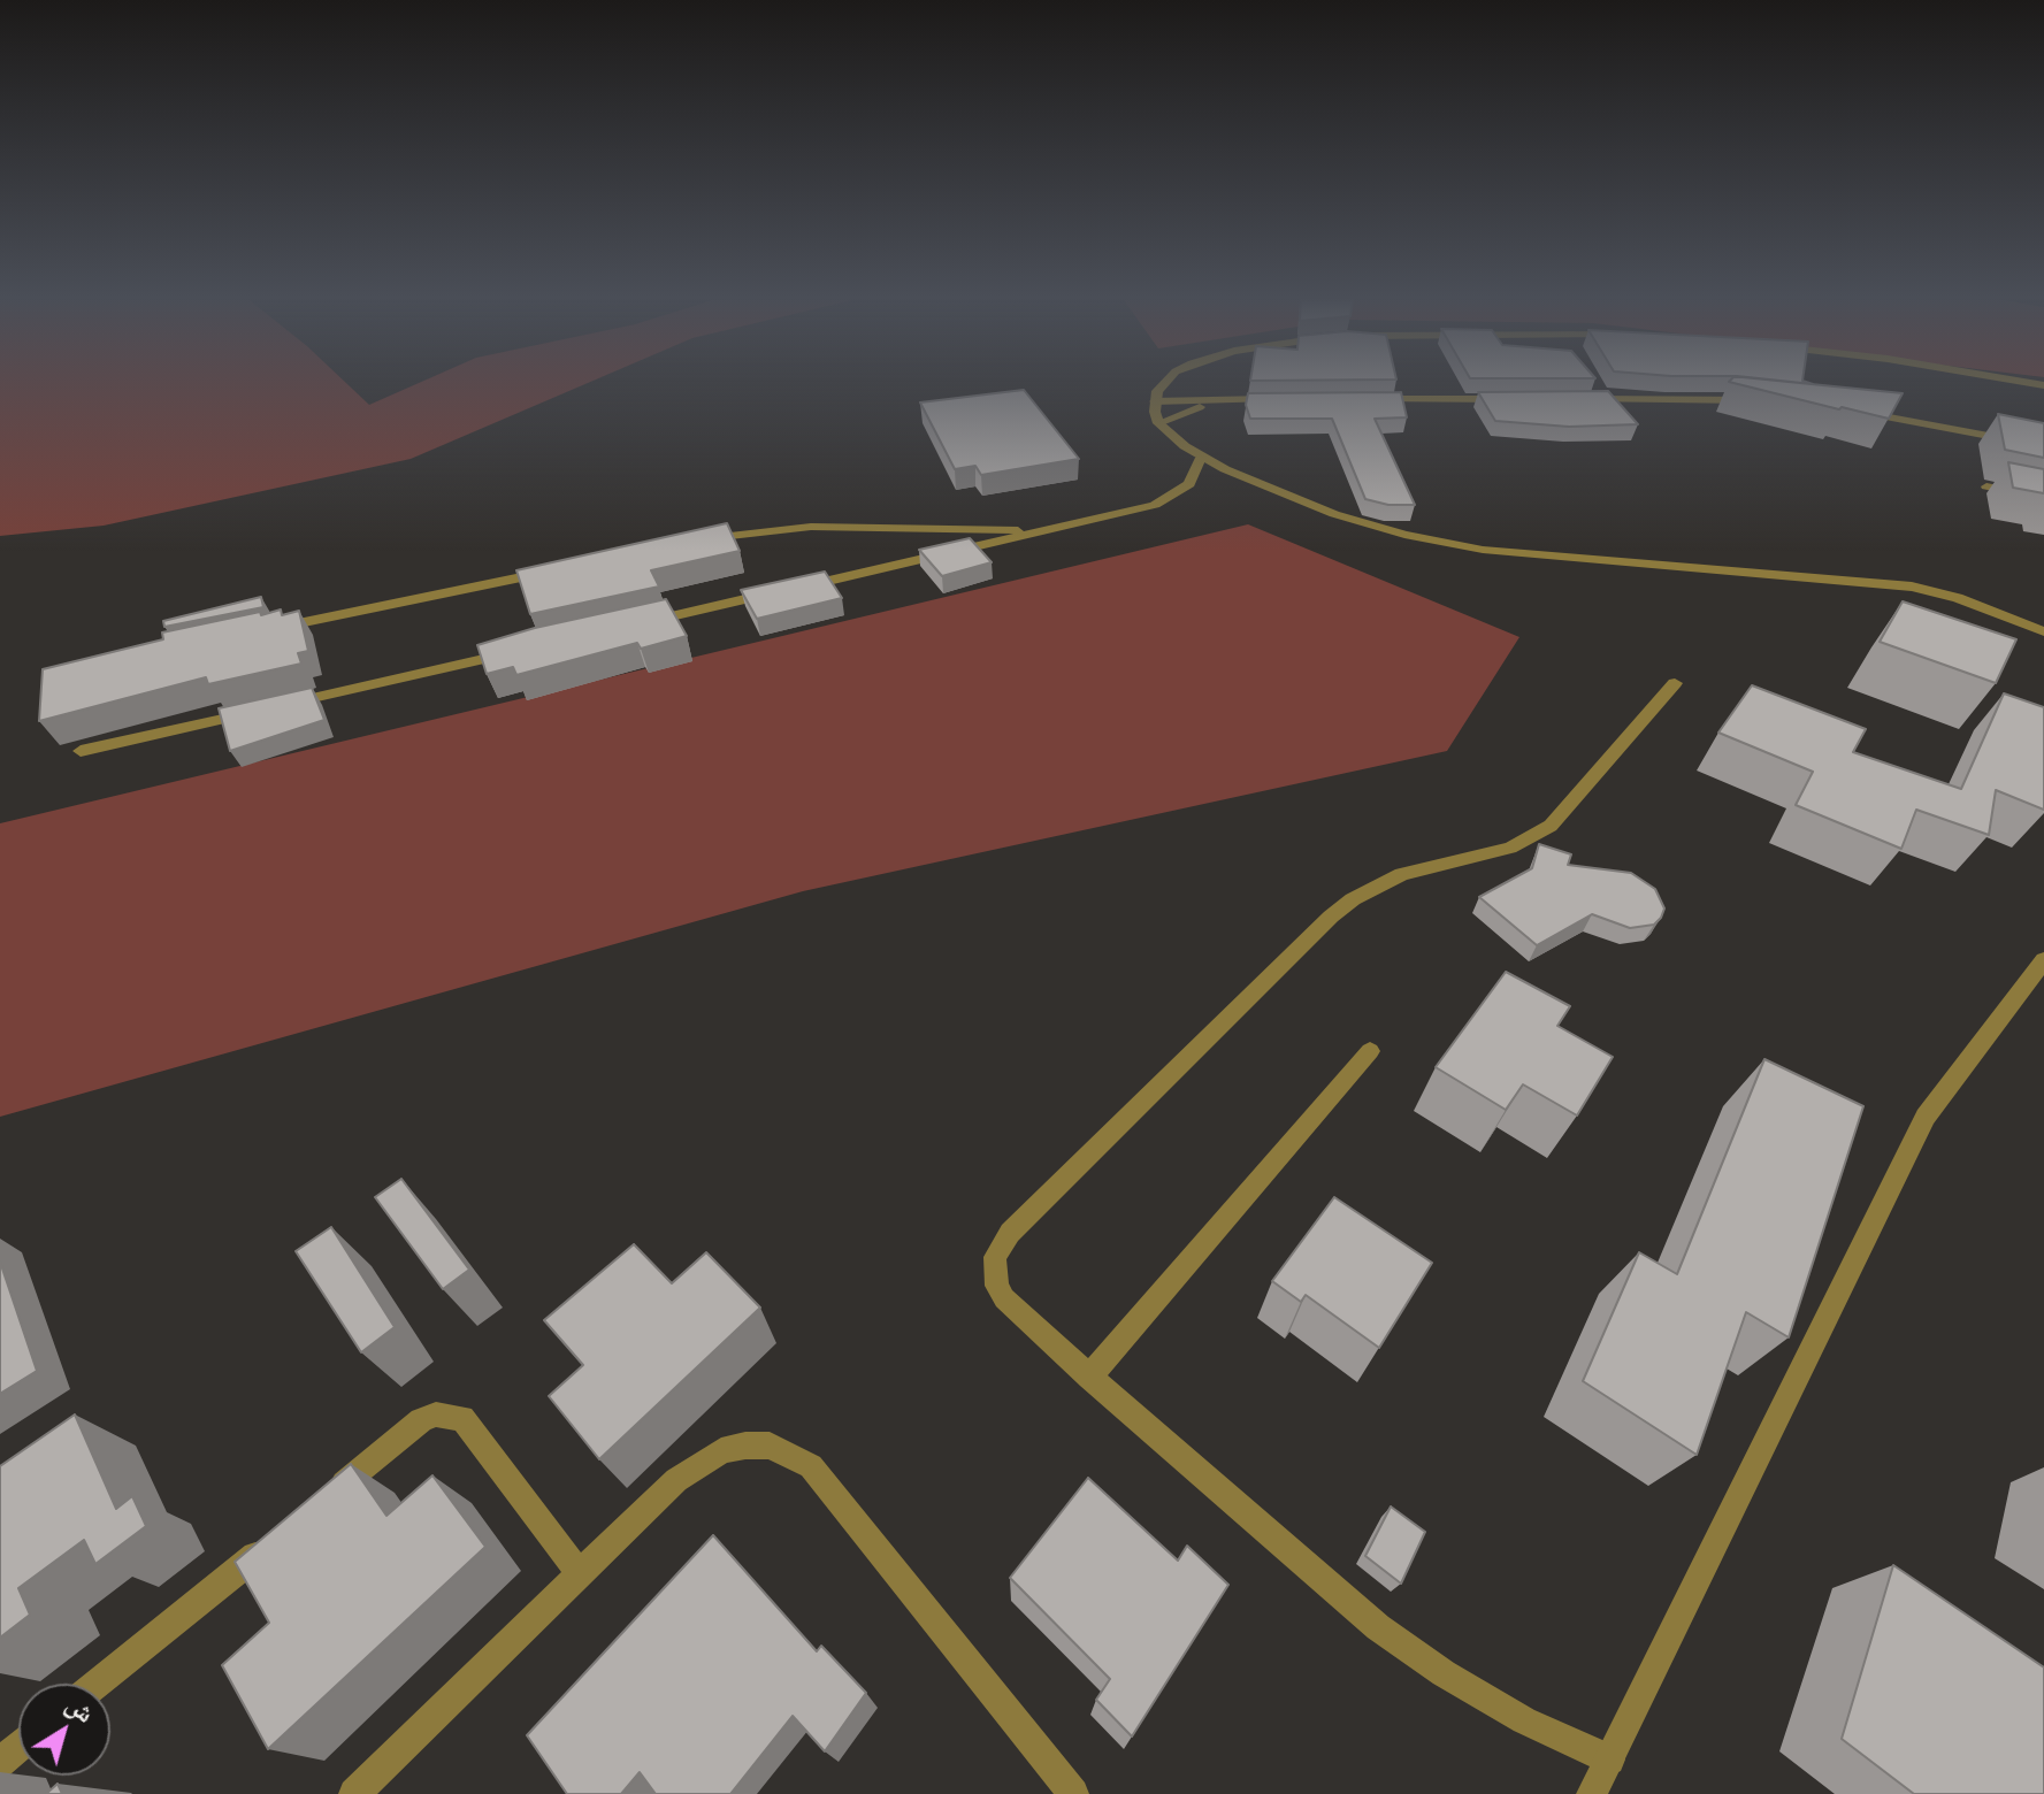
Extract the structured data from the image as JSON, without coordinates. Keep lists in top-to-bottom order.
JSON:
{
  "north": "top right"
}
